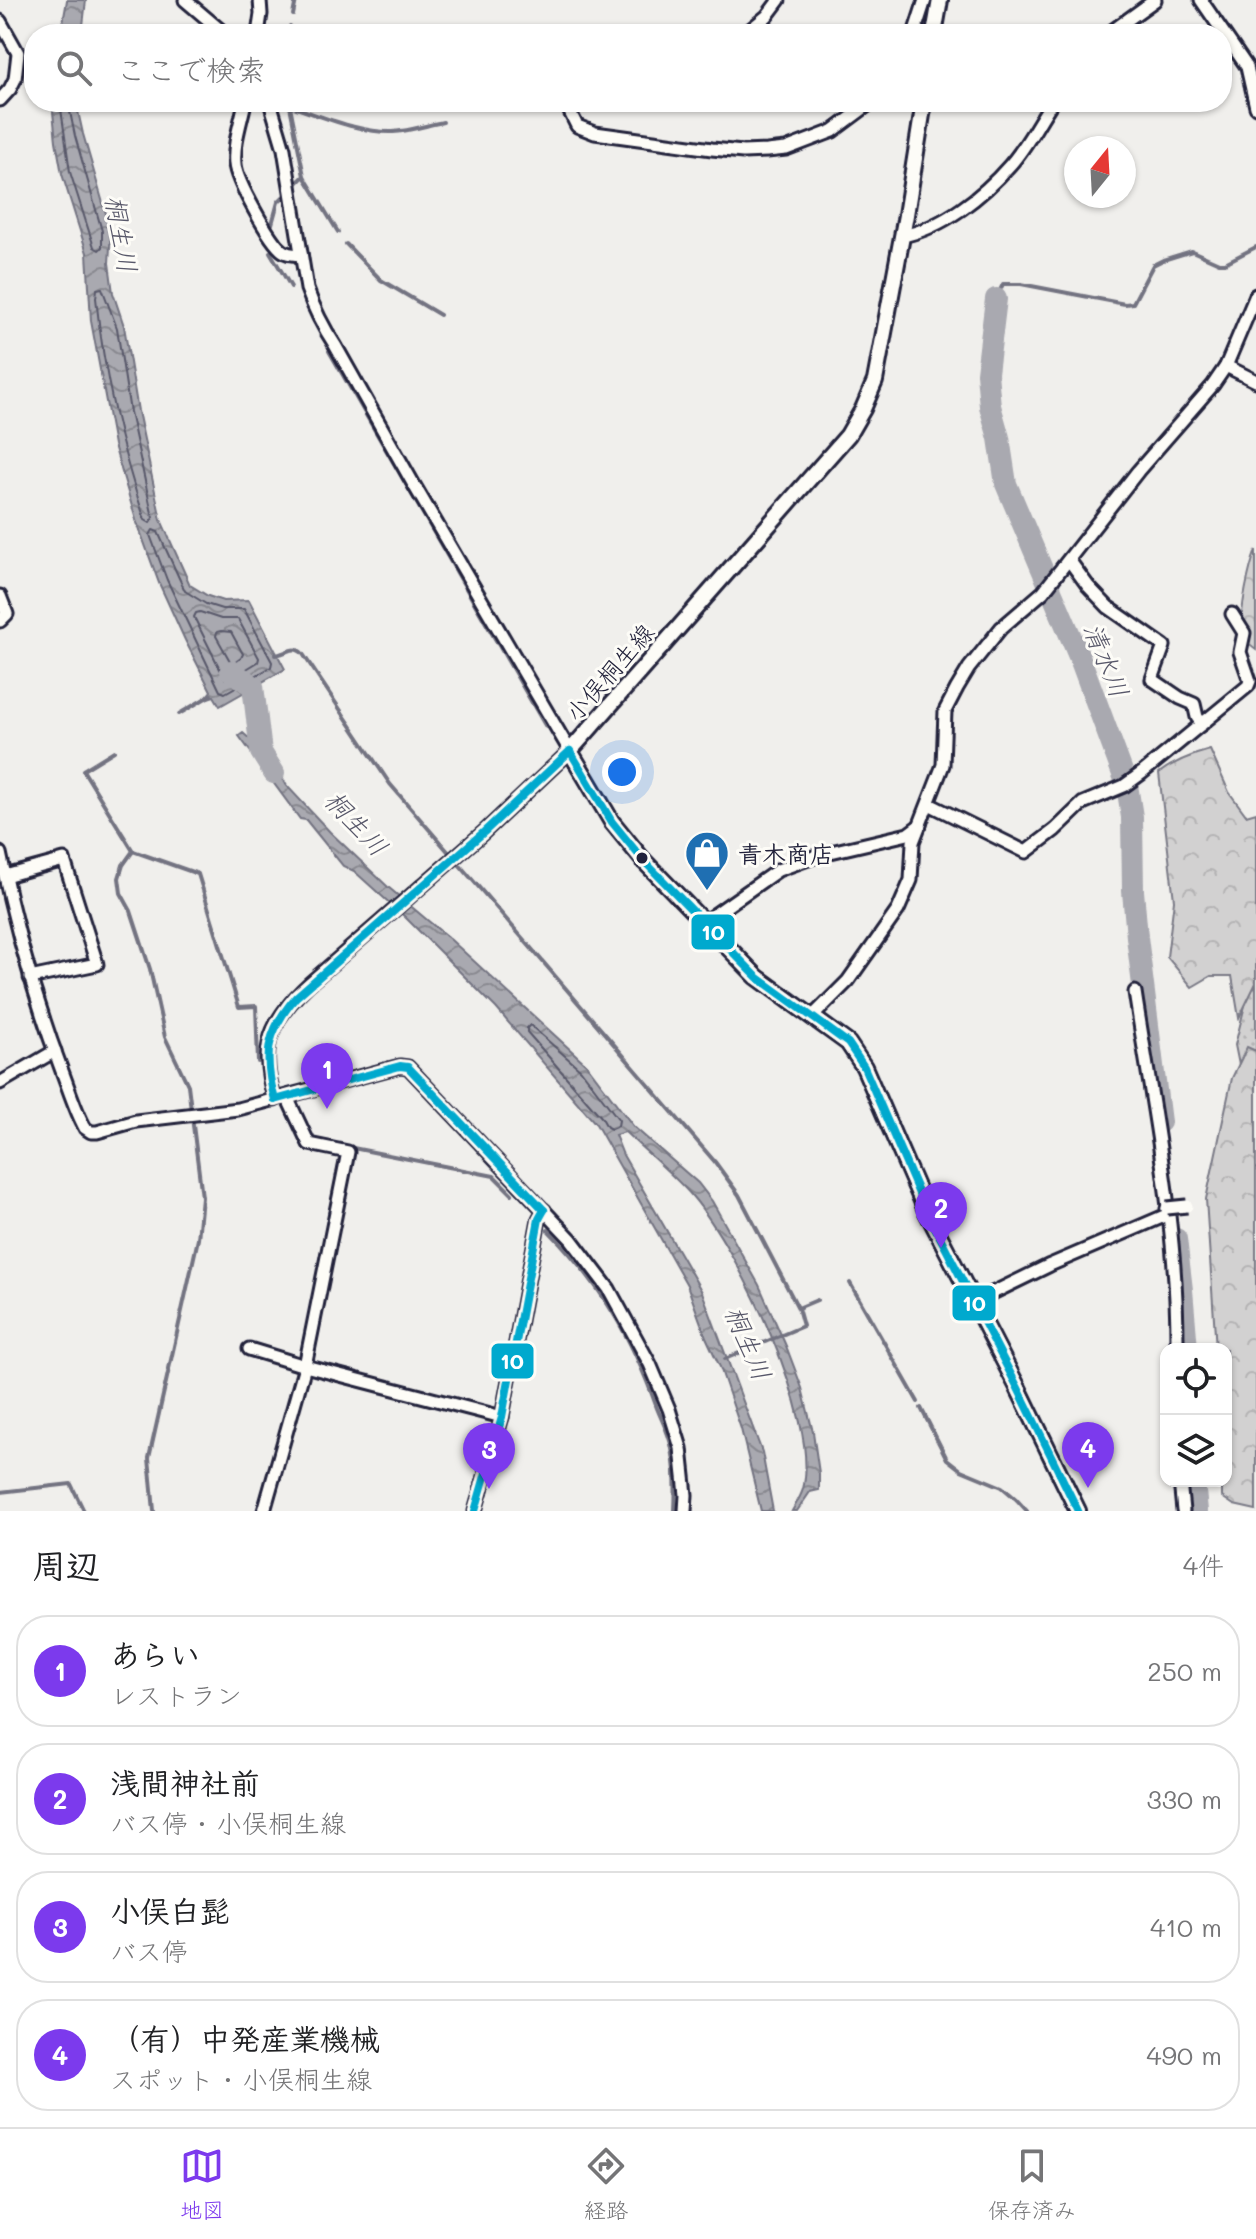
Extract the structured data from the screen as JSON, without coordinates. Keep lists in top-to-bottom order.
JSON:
{
  "streets": {
    "main road": ["小俣桐生線"]
  },
  "water": ["桐生川", "清水川"],
  "places": {
    "shop": ["青木商店"]
  },
  "lines": ["transit line 10"],
  "north": "top",
  "page": {
    "search": "ここで検索",
    "pins": [
      "1",
      "2",
      "4",
      "3"
    ],
    "heading": ["周辺", "4件"],
    "list": [
      {
        "mark": "1",
        "name": "あらい",
        "note": "レストラン",
        "value": "250 m"
      },
      {
        "mark": "2",
        "name": "浅間神社前",
        "note": "バス停 · 小俣桐生線",
        "value": "330 m"
      },
      {
        "mark": "3",
        "name": "小俣白髭",
        "note": "バス停",
        "value": "410 m"
      },
      {
        "mark": "4",
        "name": "（有）中発産業機械",
        "note": "スポット · 小俣桐生線",
        "value": "490 m"
      }
    ],
    "nav": ["地図", "経路", "保存済み"]
  }
}
